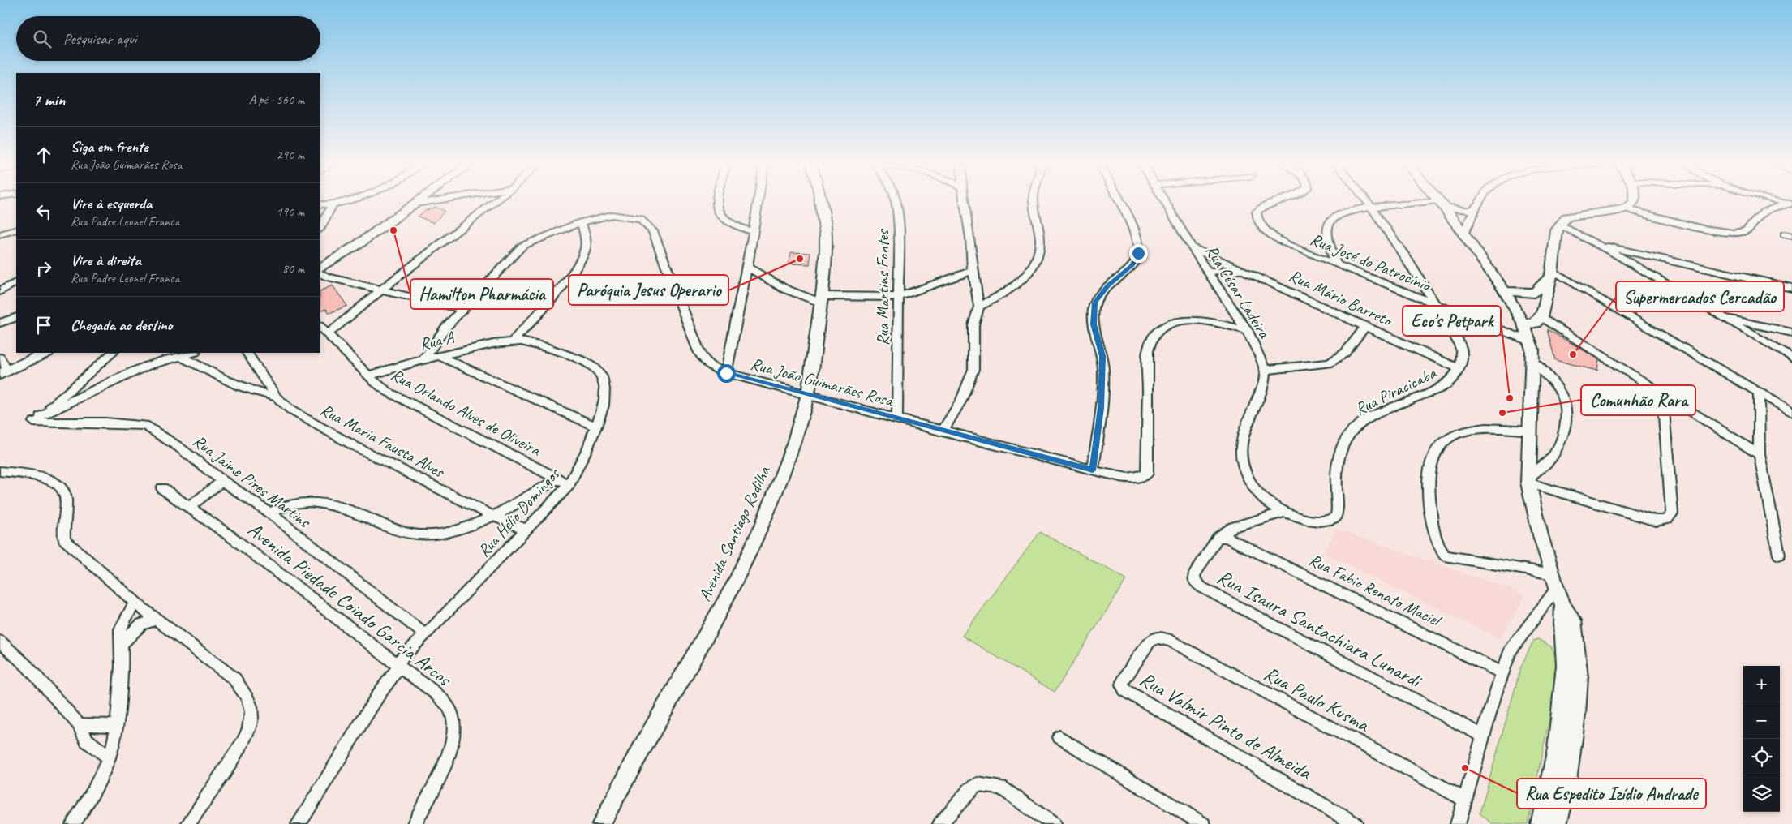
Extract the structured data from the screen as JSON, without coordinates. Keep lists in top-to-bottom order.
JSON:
{
  "streets": {
    "main road": ["Avenida Santiago Rodilha"],
    "street": [
      "Rua José do Patrocínio",
      "Rua Martins Fontes",
      "Rua César Ladeira",
      "Rua Mário Barreto",
      "Rua A",
      "Rua João Guimarães Rosa",
      "Rua Piracicaba",
      "Rua Orlando Alves de Oliveira",
      "Rua Maria Fausta Alves",
      "Rua Jaime Pires Martins",
      "Rua Hélio Domingos",
      "Rua Fabio Renato Maciel",
      "Avenida Piedade Coiado Garcia Arcos",
      "Rua Isaura Santachiara Lunardi",
      "Rua Paulo Kusma",
      "Rua Valmir Pinto de Almeida"
    ]
  },
  "crossings": [
    ["Rua José do Patrocínio", "Rua Piracicaba"],
    ["Rua Martins Fontes", "Rua João Guimarães Rosa"],
    ["Rua César Ladeira", "Rua Mário Barreto"],
    ["Rua César Ladeira", "Rua João Guimarães Rosa"],
    ["Rua Mário Barreto", "Rua Piracicaba"],
    ["Rua A", "Rua João Guimarães Rosa"],
    ["Rua A", "Rua Orlando Alves de Oliveira"],
    ["Rua A", "Rua Hélio Domingos"],
    ["Rua João Guimarães Rosa", "Avenida Santiago Rodilha"],
    ["Rua Orlando Alves de Oliveira", "Rua Hélio Domingos"],
    ["Rua Maria Fausta Alves", "Rua Hélio Domingos"],
    ["Rua Jaime Pires Martins", "Rua Hélio Domingos"],
    ["Rua Hélio Domingos", "Avenida Piedade Coiado Garcia Arcos"],
    ["Rua Fabio Renato Maciel", "Rua Isaura Santachiara Lunardi"],
    ["Rua Paulo Kusma", "Rua Valmir Pinto de Almeida"]
  ],
  "places": [
    "Hamilton Pharmácia",
    "Paróquia Jesus Operario",
    "Supermercados Cercadão",
    "Eco's Petpark",
    "Comunhão Rara",
    "Rua Espedito Izídio Andrade"
  ],
  "page": {
    "search": "Pesquisar aqui",
    "heading": ["7 min", "A pé · 560 m"],
    "list": [
      ["Siga em frente", "Rua João Guimarães Rosa", "290 m"],
      ["Vire à esquerda", "Rua Padre Leonel Franca", "190 m"],
      ["Vire à direita", "Rua Padre Leonel Franca", "80 m"],
      "Chegada ao destino"
    ],
    "map_buttons": ["+", "−"]
  }
}
